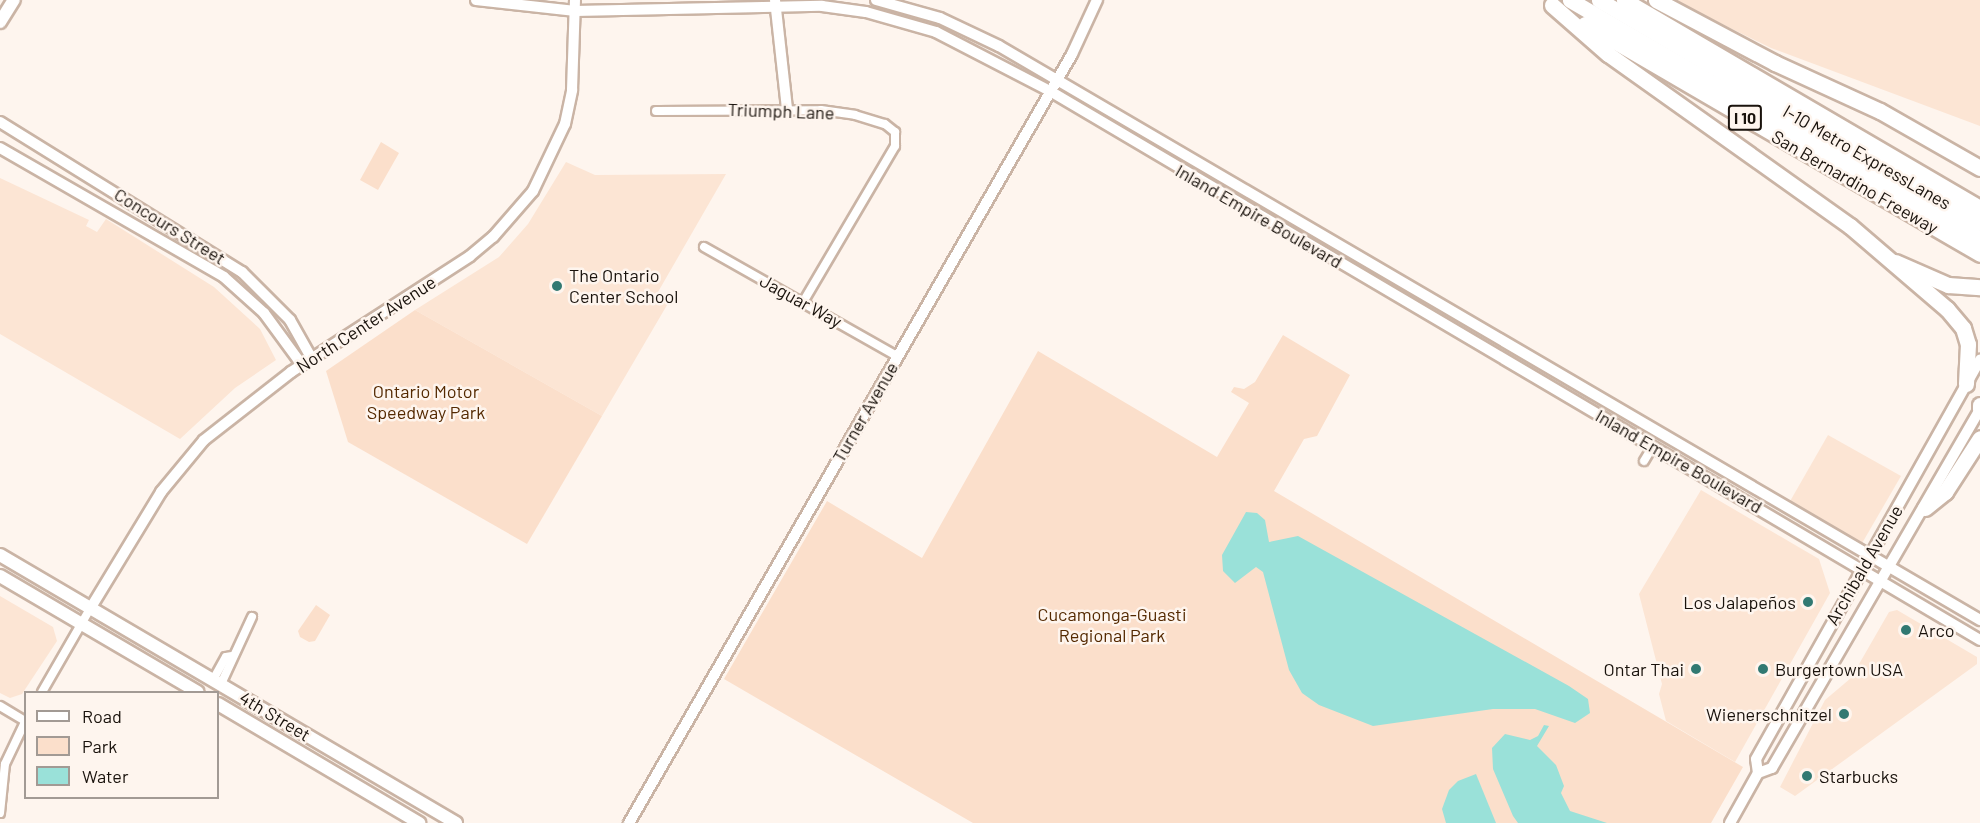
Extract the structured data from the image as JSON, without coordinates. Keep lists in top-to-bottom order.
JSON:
{
  "streets": {
    "highway": ["I 10", "I-10 Metro ExpressLanes", "San Bernardino Freeway"],
    "main road": [
      "Inland Empire Boulevard",
      "Concours Street",
      "North Center Avenue",
      "Turner Avenue",
      "Archibald Avenue",
      "4th Street"
    ],
    "street": ["Triumph Lane", "Jaguar Way"]
  },
  "crossings": [
    ["Triumph Lane", "Jaguar Way"],
    ["Inland Empire Boulevard", "North Center Avenue"],
    ["Inland Empire Boulevard", "Turner Avenue"],
    ["Inland Empire Boulevard", "Archibald Avenue"],
    ["Concours Street", "North Center Avenue"],
    ["Jaguar Way", "Turner Avenue"],
    ["North Center Avenue", "4th Street"]
  ],
  "parks": ["Ontario Motor Speedway Park", "Cucamonga-Guasti Regional Park"],
  "places": [
    "The Ontario Center School",
    "Los Jalapeños",
    "Arco",
    "Ontar Thai",
    "Burgertown USA",
    "Wienerschnitzel",
    "Starbucks"
  ],
  "legend": ["Road", "Park", "Water"]
}
